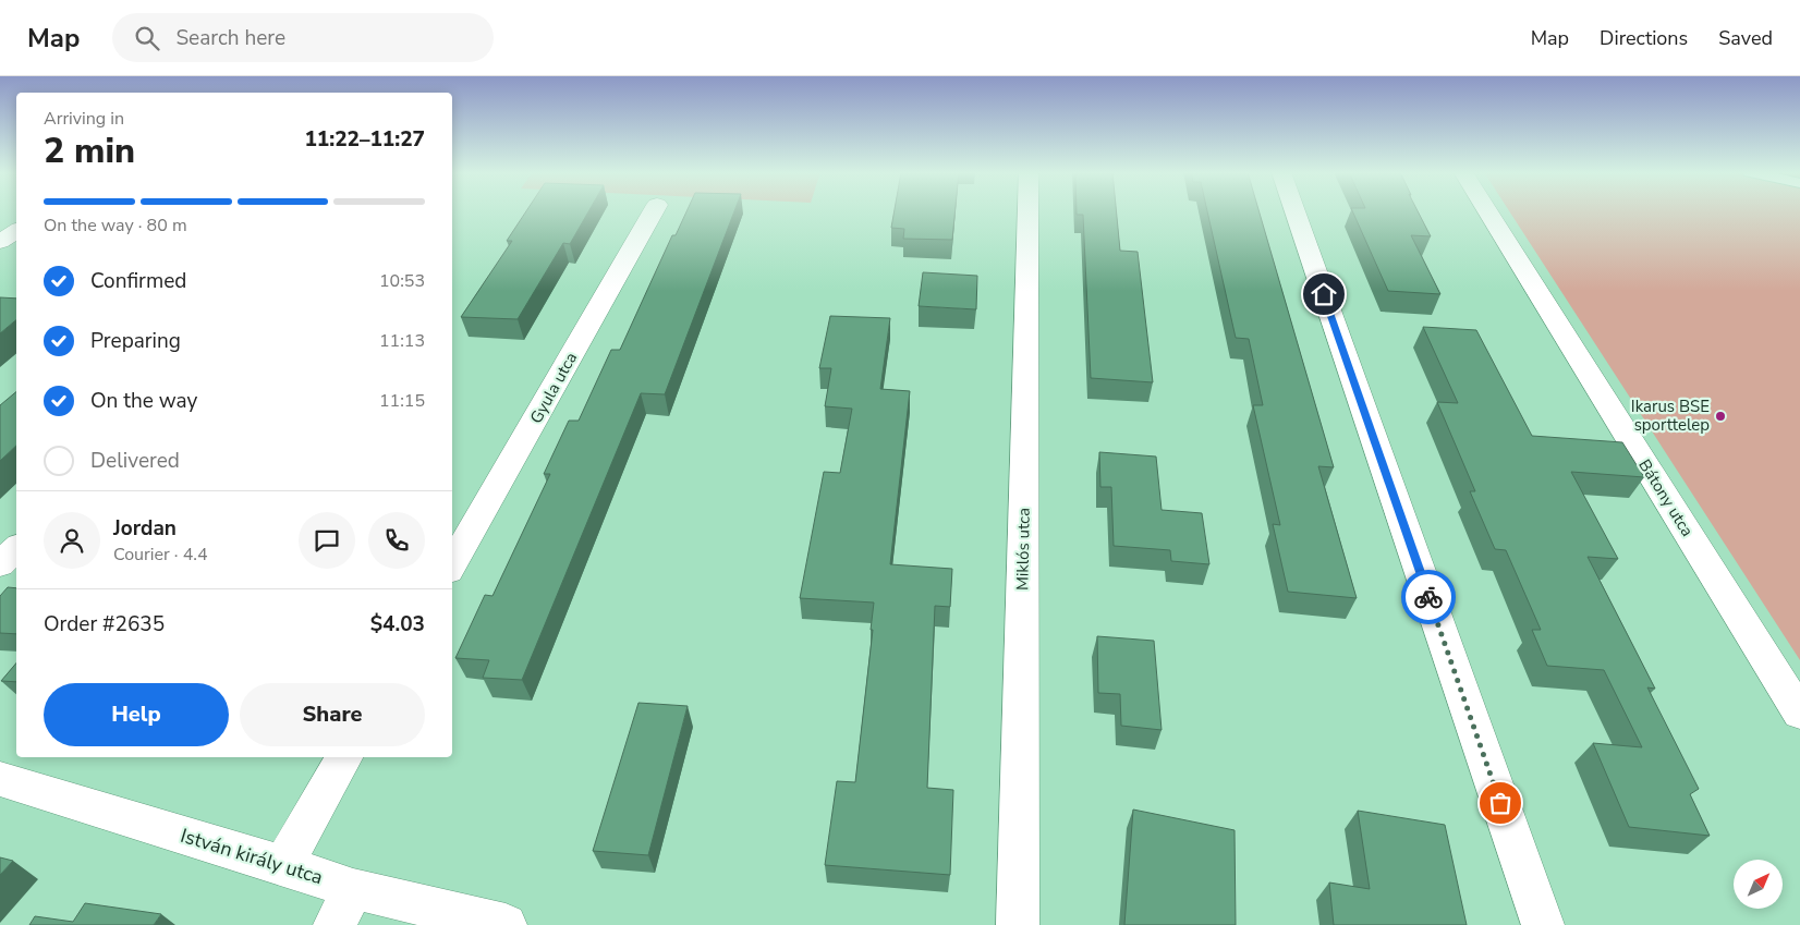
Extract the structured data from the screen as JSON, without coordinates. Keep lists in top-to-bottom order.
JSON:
{
  "streets": {
    "street": [
      "Gyula utca",
      "Bátony utca",
      "Miklós utca",
      "István király utca"
    ]
  },
  "places": ["Ikarus BSE sporttelep"],
  "north": "top right",
  "page": {
    "header": "Map",
    "search": "Search here",
    "nav": ["Map", "Directions", "Saved"],
    "heading": ["2 min", "Arriving in", "11:22–11:27"],
    "panel": [
      "Jordan",
      "Courier · 4.4",
      "Order #2635",
      "$4.03"
    ],
    "bar": "On the way · 80 m",
    "list": [
      ["Confirmed", "10:53"],
      ["Preparing", "11:13"],
      ["On the way", "11:15"],
      "Delivered"
    ],
    "buttons": ["Help", "Share"]
  }
}
